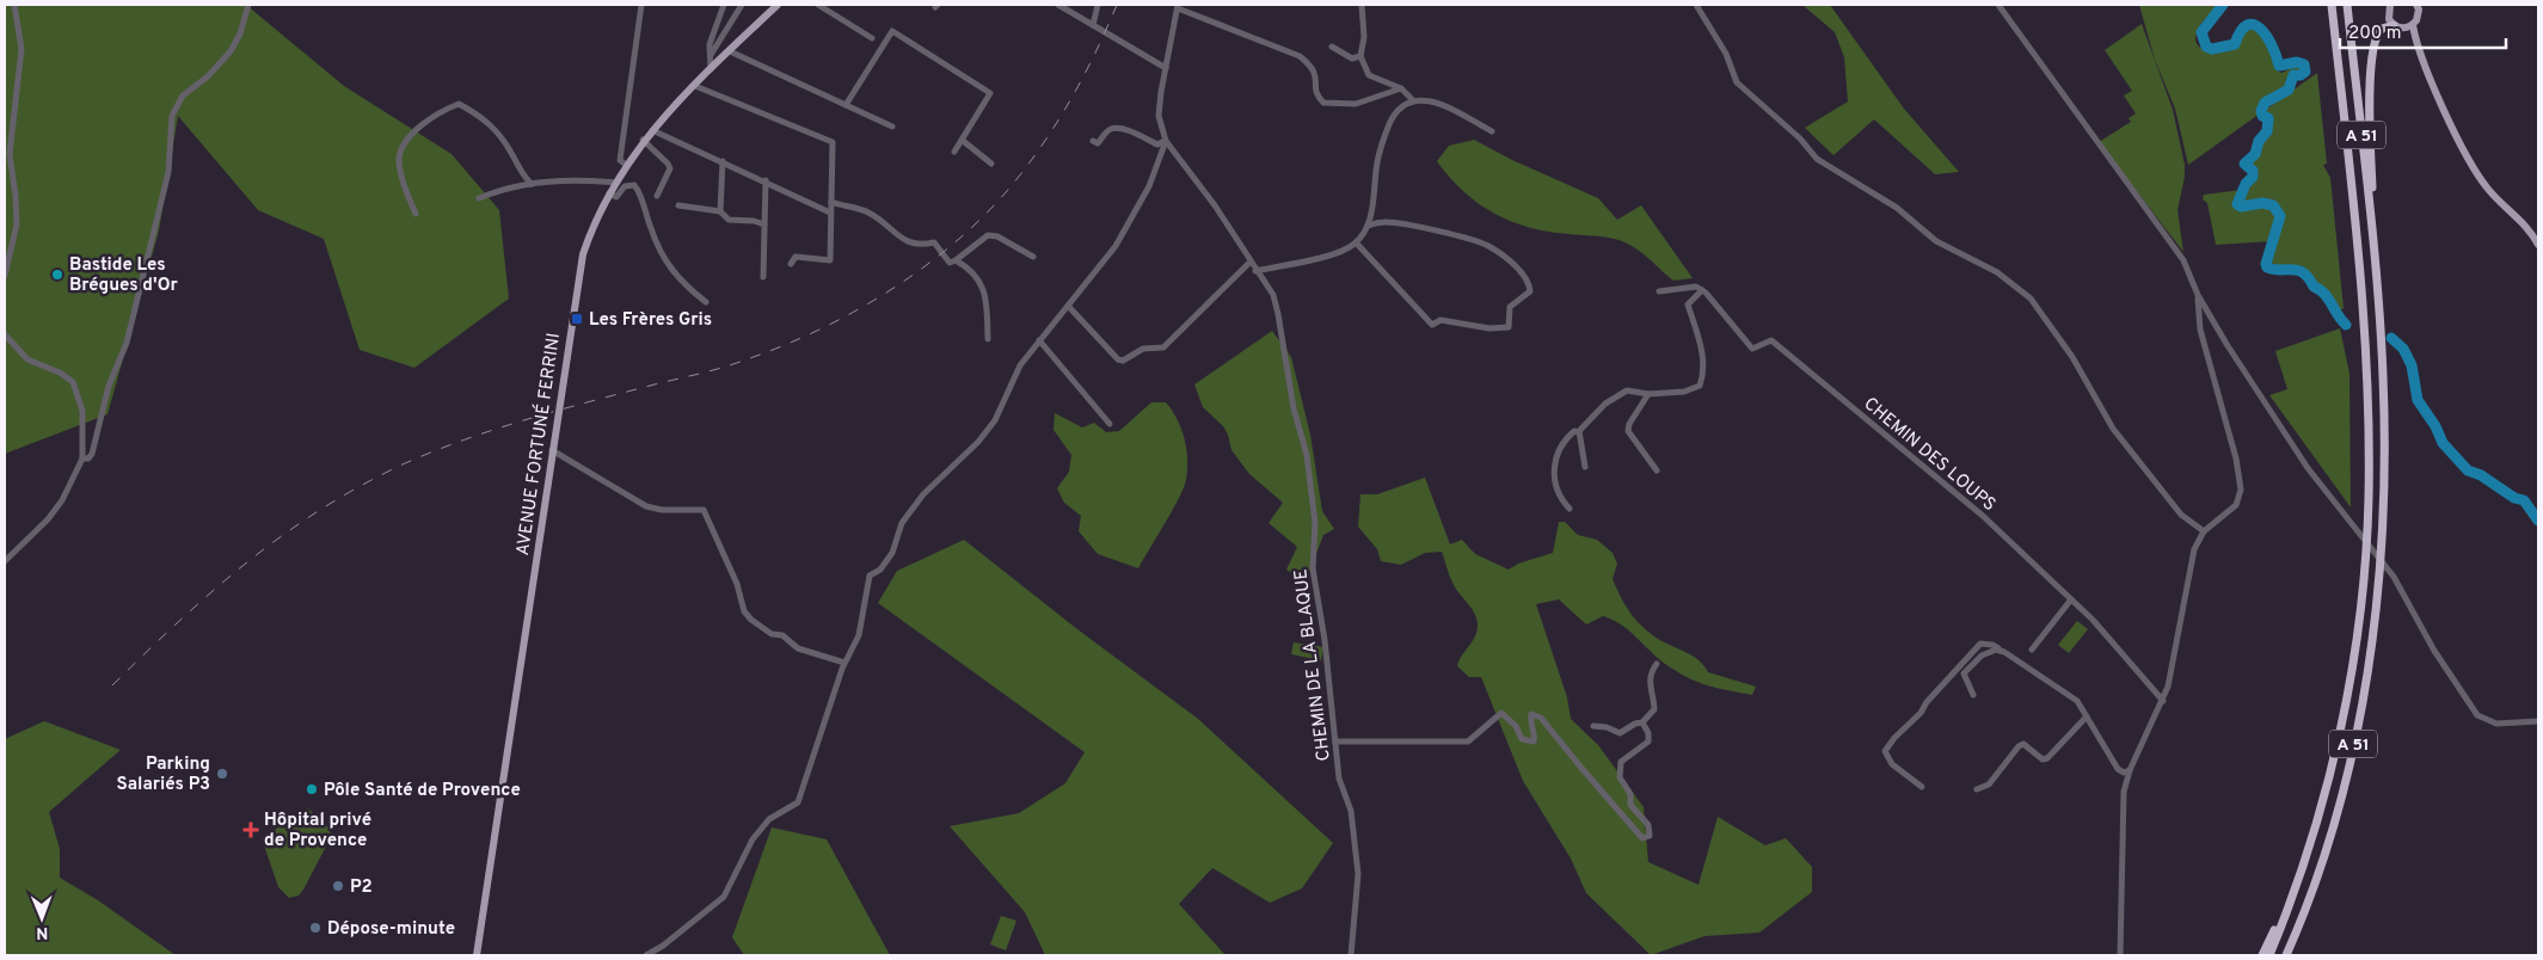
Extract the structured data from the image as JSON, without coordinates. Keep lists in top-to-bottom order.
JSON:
{
  "streets": {
    "highway": ["A 51"],
    "main road": ["AVENUE FORTUNÉ FERRINI"],
    "street": ["CHEMIN DES LOUPS", "CHEMIN DE LA BLAQUE"]
  },
  "places": {
    "other": [
      "Bastide Les Brégues d'Or",
      "Parking Salariés P3",
      "Pôle Santé de Provence",
      "P2",
      "Dépose-minute"
    ],
    "transit": ["Les Frères Gris"],
    "health": ["Hôpital privé de Provence"]
  },
  "scale_bar": "200 m",
  "north": "bottom"
}
